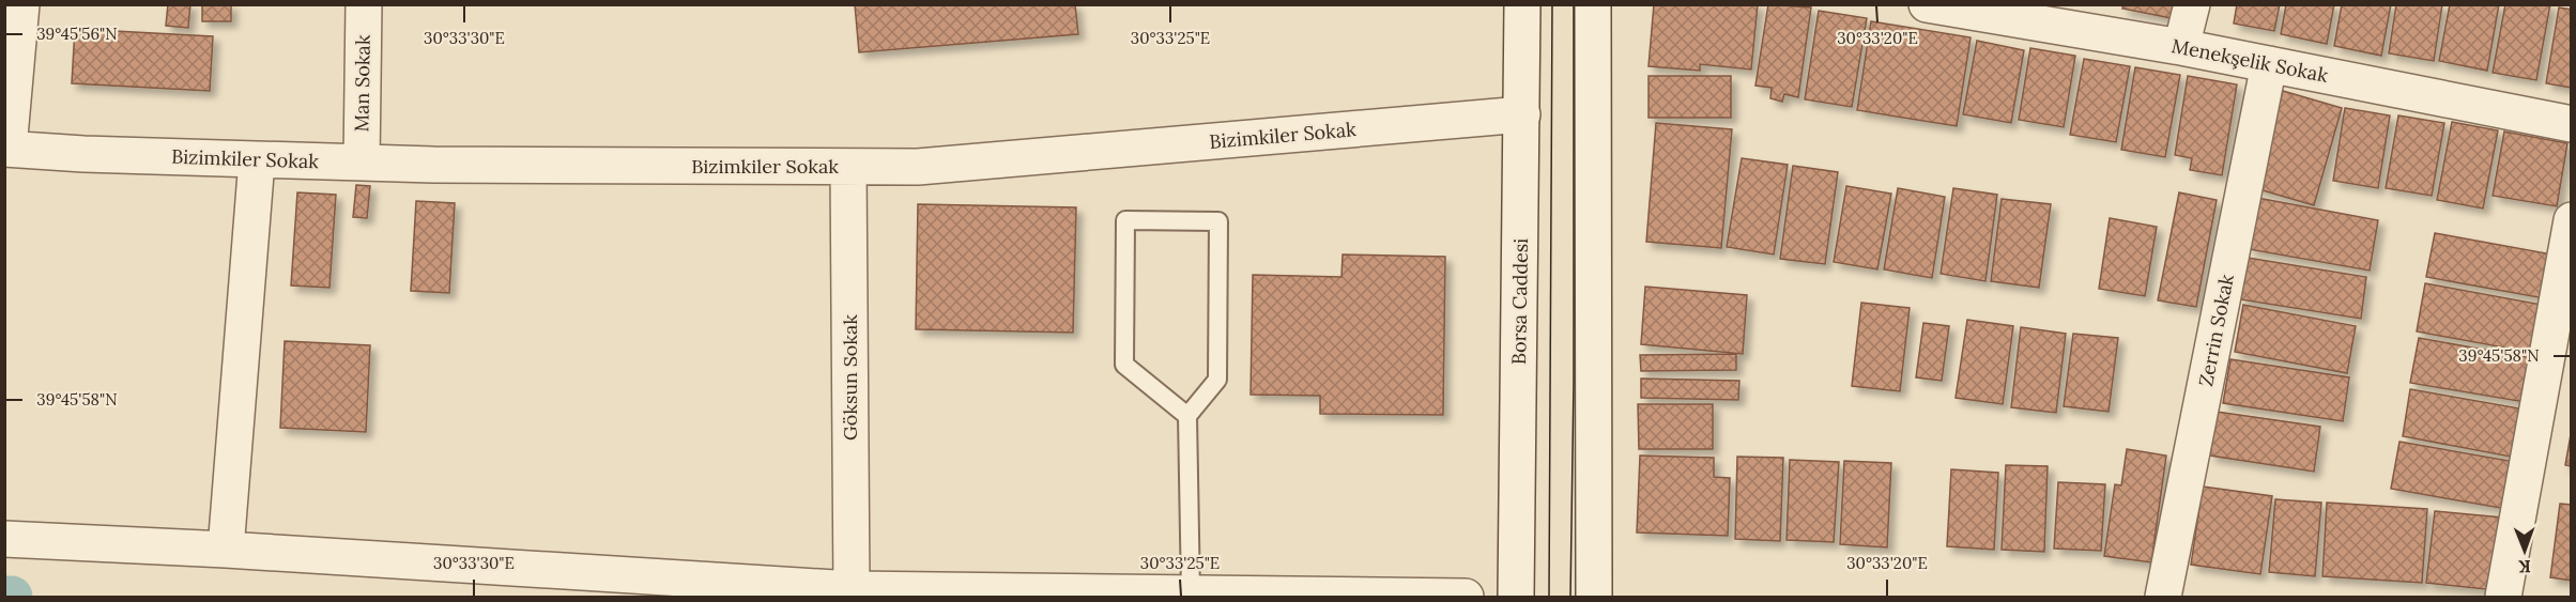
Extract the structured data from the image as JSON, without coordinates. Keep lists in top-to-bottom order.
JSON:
{
  "streets": {
    "street": [
      "Menekşelik Sokak",
      "Man Sokak",
      "Bizimkiler Sokak",
      "Borsa Caddesi",
      "Zerrin Sokak",
      "Göksun Sokak"
    ]
  },
  "crossings": [
    ["Menekşelik Sokak", "Zerrin Sokak"],
    ["Man Sokak", "Bizimkiler Sokak"],
    ["Bizimkiler Sokak", "Borsa Caddesi"],
    ["Bizimkiler Sokak", "Göksun Sokak"]
  ],
  "north": "bottom",
  "coordinates": [
    "39°45'56\"N",
    "30°33'30\"E",
    "30°33'25\"E",
    "30°33'20\"E",
    "39°45'58\"N"
  ]
}
